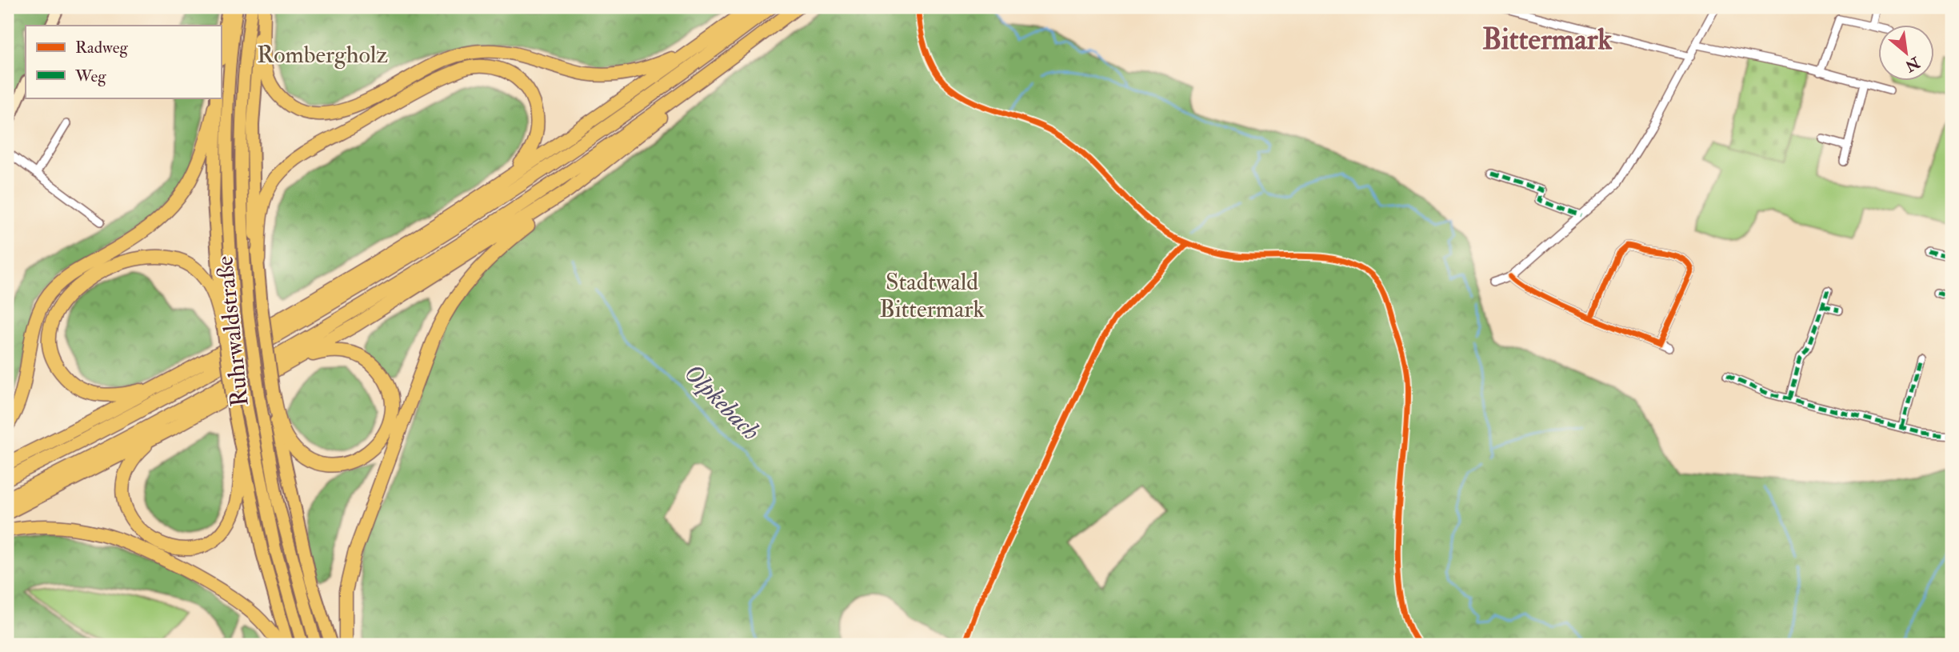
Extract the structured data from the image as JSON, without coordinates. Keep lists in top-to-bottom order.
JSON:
{
  "streets": {
    "highway": ["Ruhrwaldstraße"]
  },
  "districts": ["Bittermark"],
  "water": ["Olpkebach"],
  "parks": ["Rombergholz", "Stadtwald Bittermark"],
  "legend": ["Radweg", "Weg"],
  "north": "bottom right"
}
